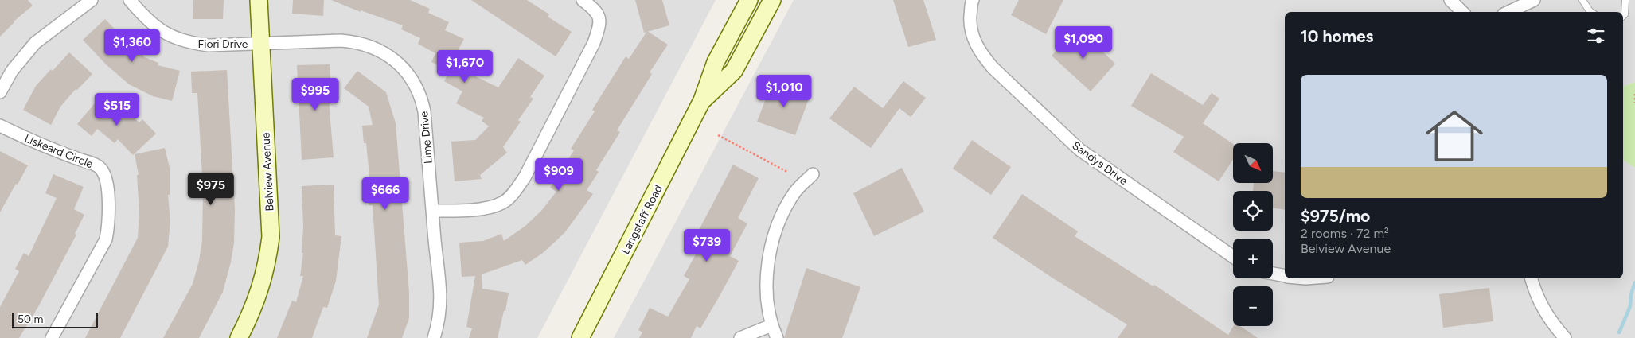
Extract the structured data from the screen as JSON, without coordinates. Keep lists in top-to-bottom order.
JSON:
{
  "streets": {
    "main road": ["Belview Avenue", "Langstaff Road"],
    "street": [
      "Fiori Drive",
      "Lime Drive",
      "Liskeard Circle",
      "Sandys Drive"
    ]
  },
  "crossings": [
    ["Fiori Drive", "Lime Drive"],
    ["Fiori Drive", "Belview Avenue"],
    ["Lime Drive", "Belview Avenue"]
  ],
  "scale_bar": "50 m",
  "north": "bottom right",
  "page": {
    "heading": "10 homes",
    "price": [
      "$1,090",
      "$1,360",
      "$1,670",
      "$1,010",
      "$995",
      "$515",
      "$909",
      "$975",
      "$666",
      "$739"
    ],
    "list": [
      {
        "name": "$975/mo",
        "note": "2 rooms · 72 m² · Belview Avenue"
      }
    ],
    "map_buttons": ["+", "−"],
    "scale": "50 m"
  }
}
